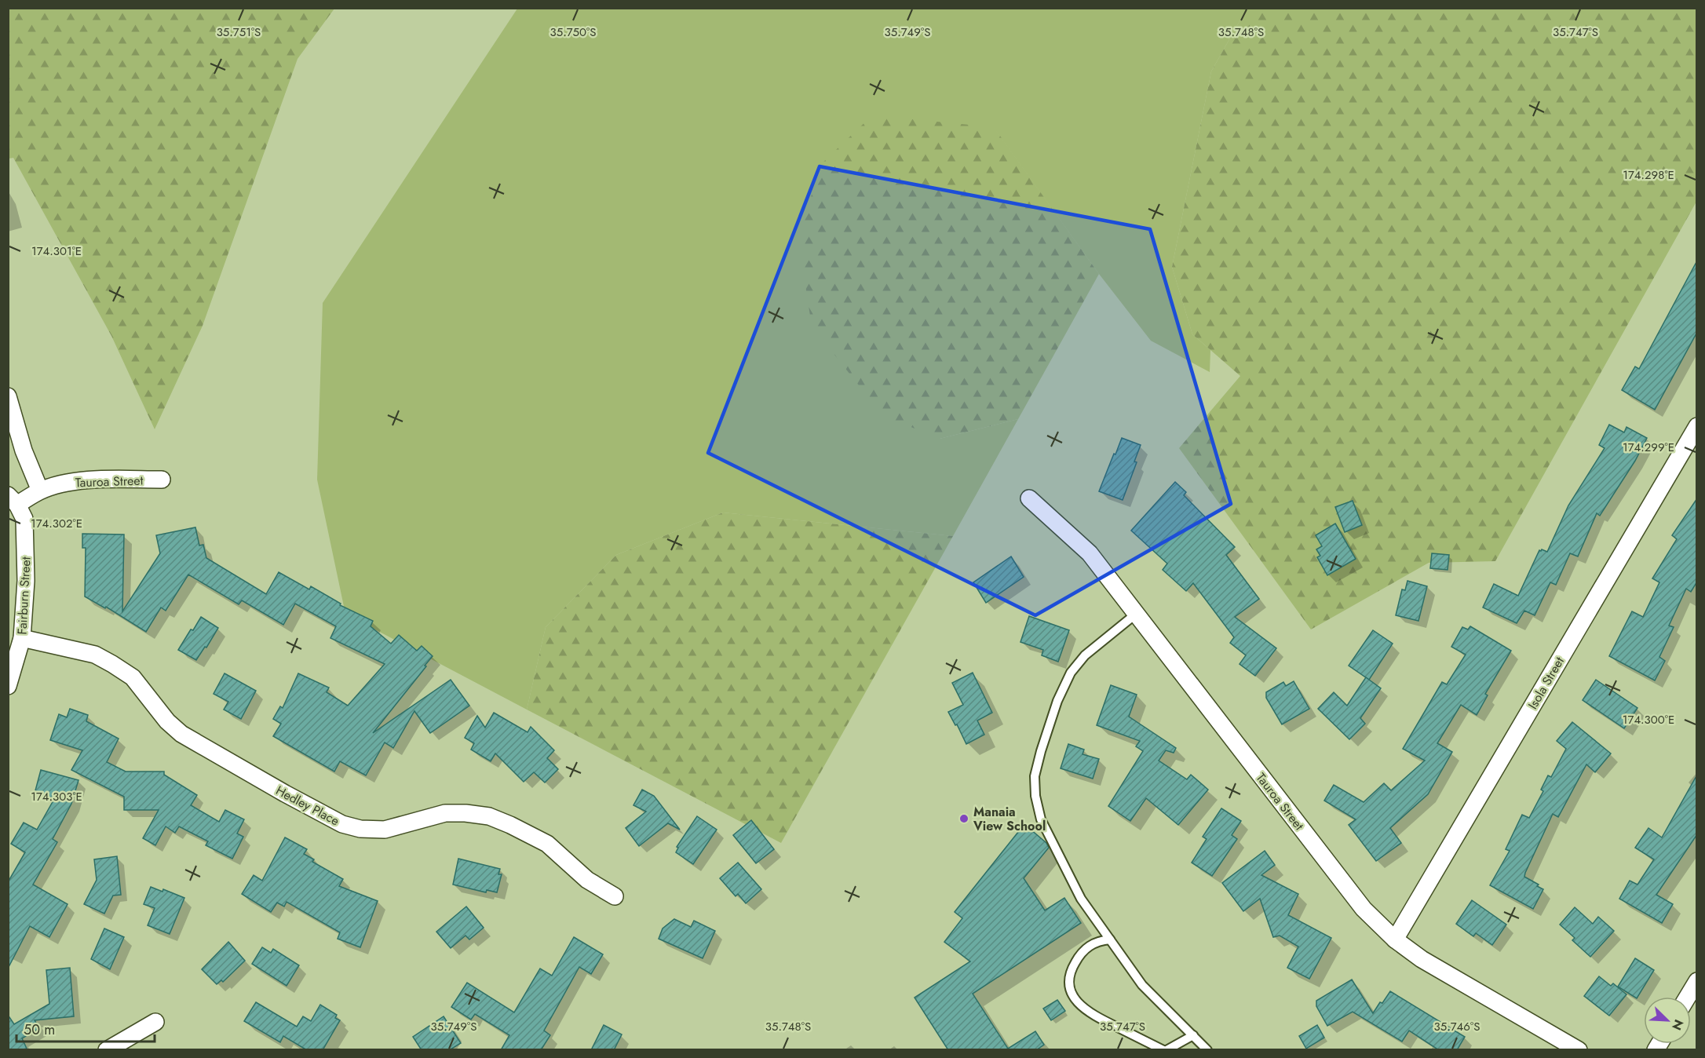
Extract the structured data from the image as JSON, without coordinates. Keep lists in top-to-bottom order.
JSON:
{
  "streets": {
    "street": [
      "Tauroa Street",
      "Fairburn Street",
      "Isola Street",
      "Hedley Place"
    ]
  },
  "crossings": [
    ["Tauroa Street", "Fairburn Street"],
    ["Tauroa Street", "Isola Street"],
    ["Fairburn Street", "Hedley Place"]
  ],
  "places": ["Manaia View School"],
  "scale_bar": "50 m",
  "north": "bottom right",
  "coordinates": [
    "35.751°S",
    "35.749°S",
    "35.748°S",
    "35.747°S",
    "35.750°S",
    "174.298°E",
    "174.301°E",
    "174.299°E",
    "174.302°E",
    "174.300°E",
    "174.303°E",
    "35.746°S"
  ]
}
